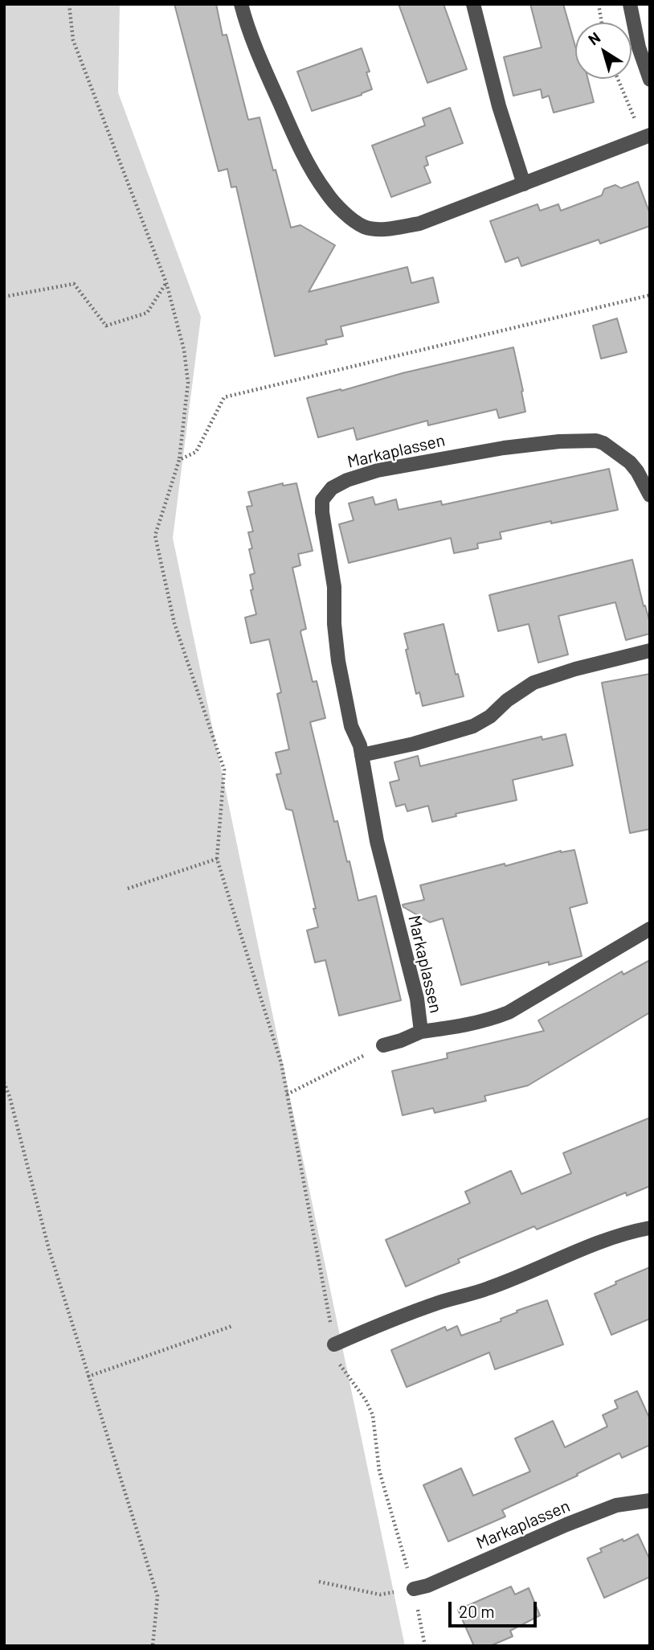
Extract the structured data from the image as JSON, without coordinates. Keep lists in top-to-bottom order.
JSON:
{
  "streets": {
    "street": ["Markaplassen"]
  },
  "scale_bar": "20 m",
  "north": "top left"
}
